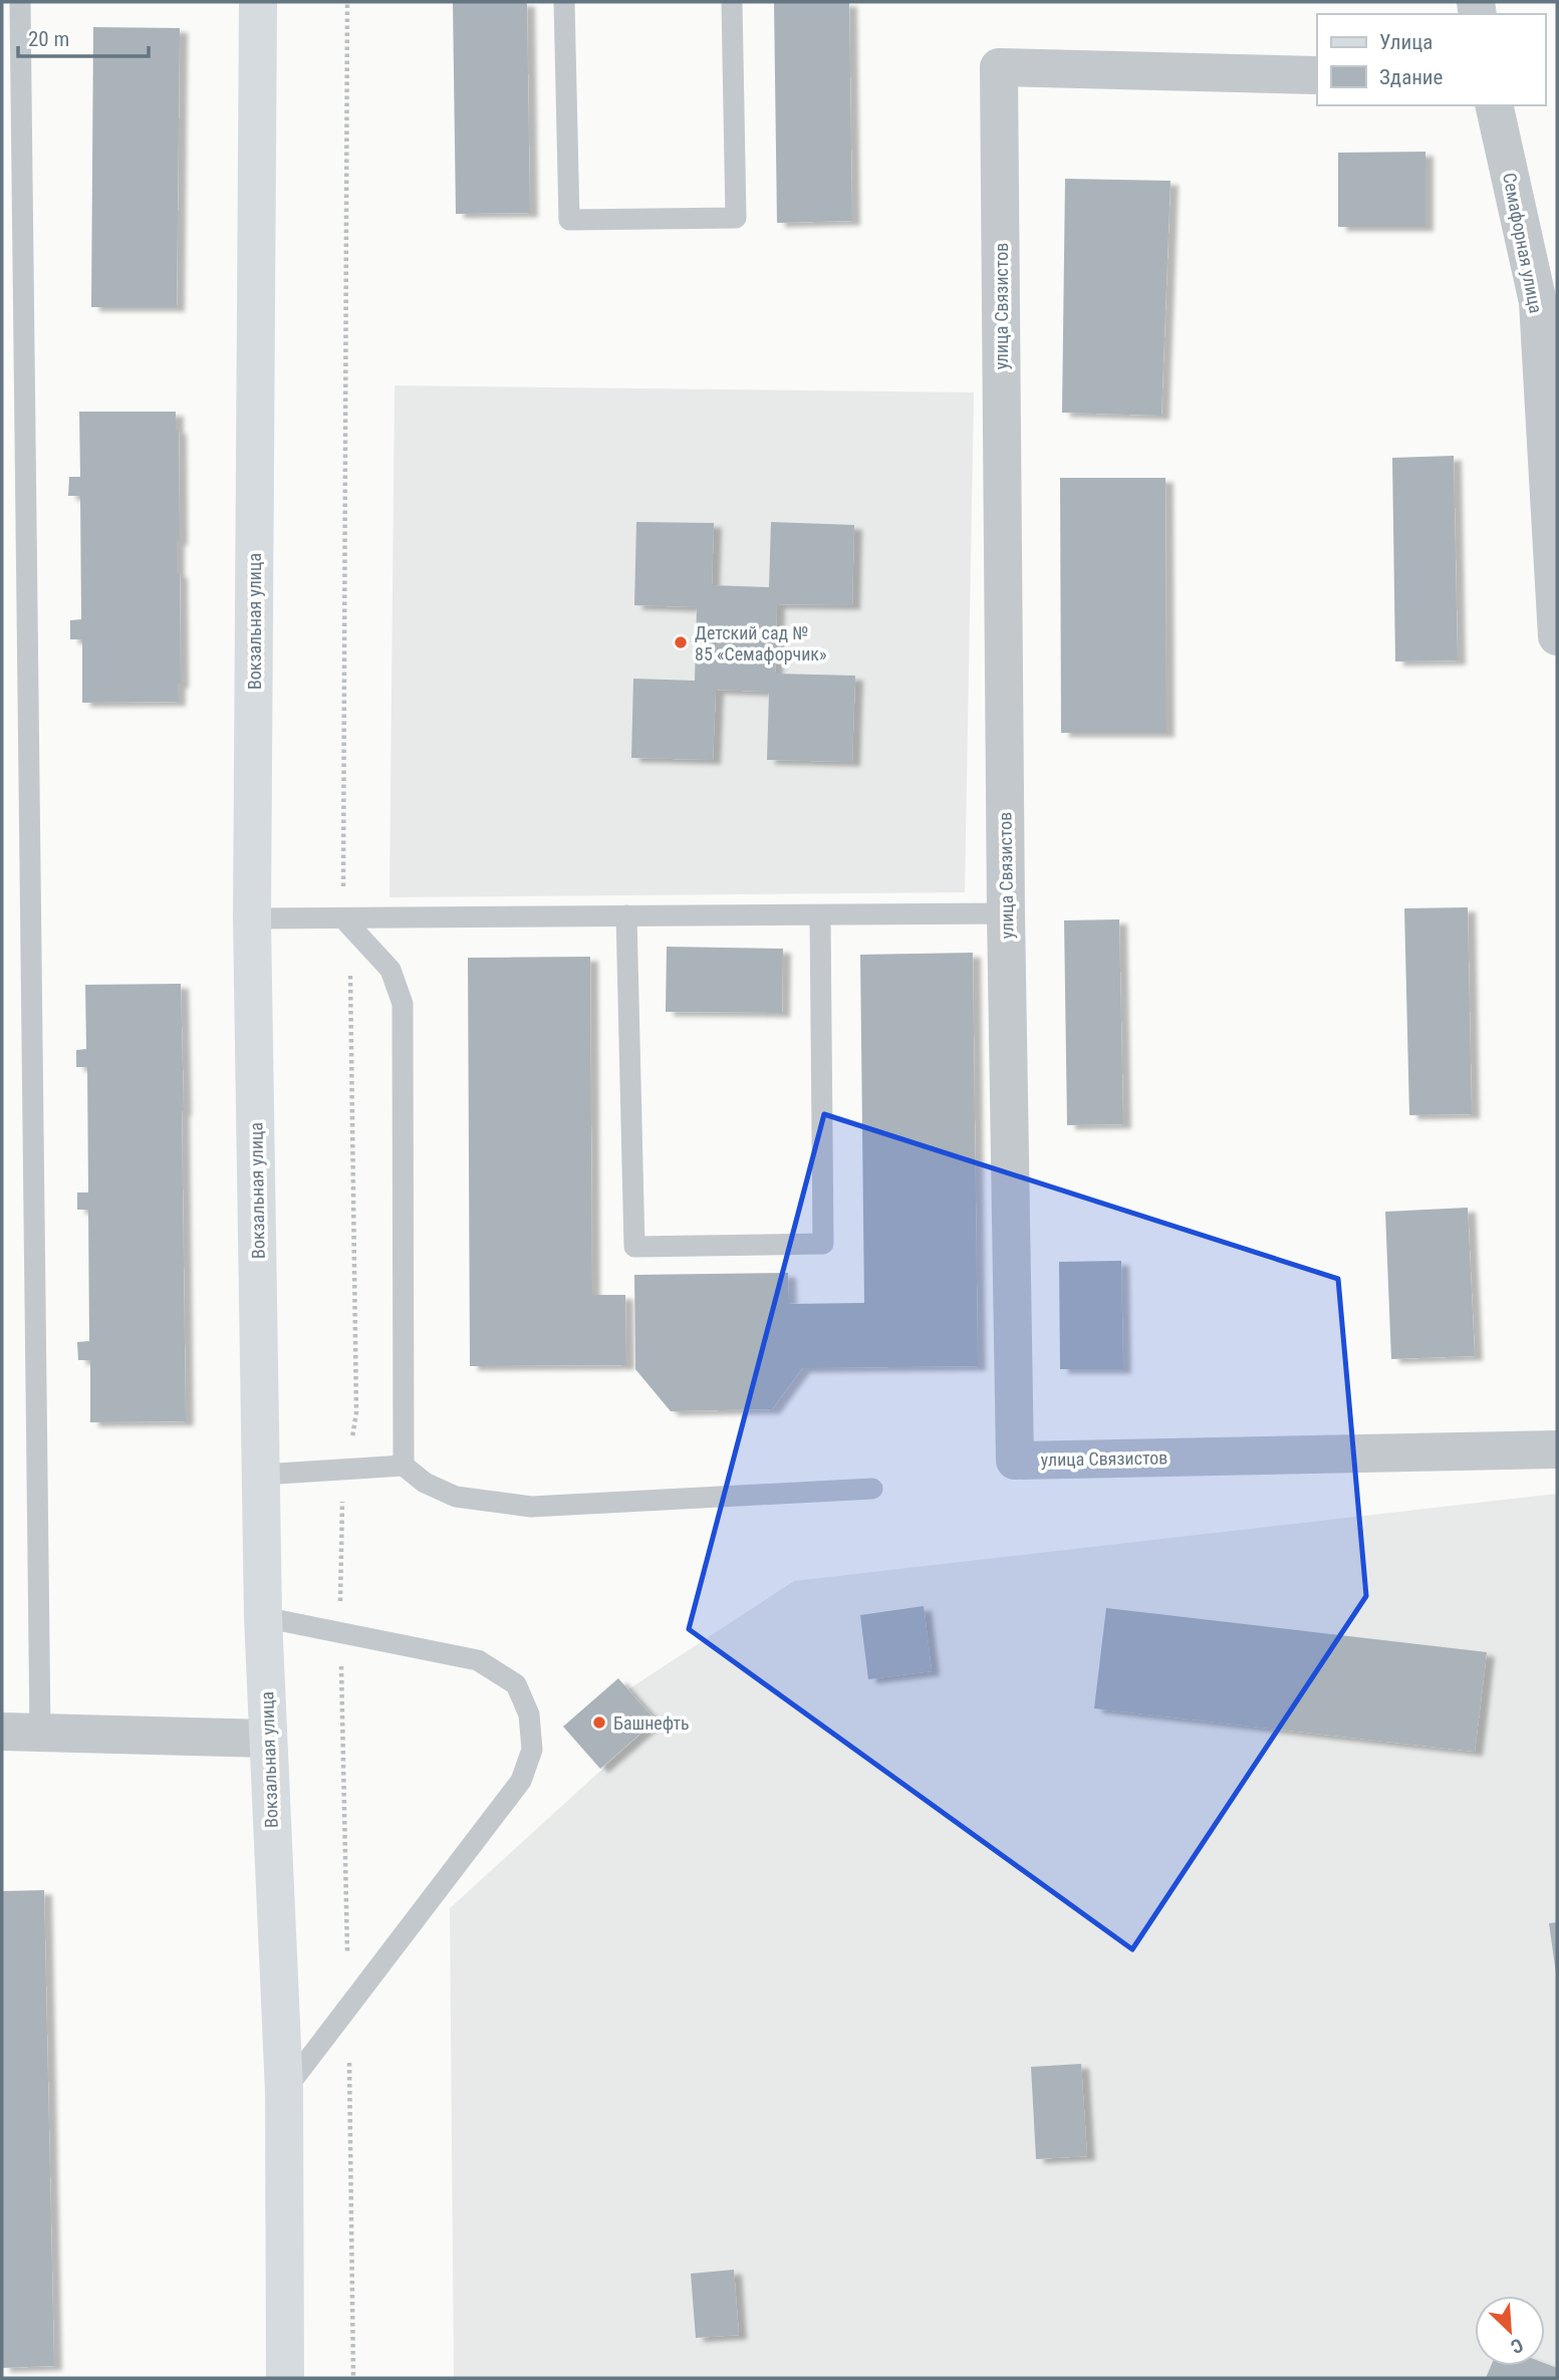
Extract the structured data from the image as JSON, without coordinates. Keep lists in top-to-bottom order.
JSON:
{
  "streets": {
    "main road": ["Вокзальная улица"],
    "street": ["Семафорная улица", "улица Связистов"]
  },
  "places": ["Детский сад № 85 «Семафорчик»", "Башнефть"],
  "legend": ["Улица", "Здание"],
  "scale_bar": "20 m",
  "north": "bottom right"
}
